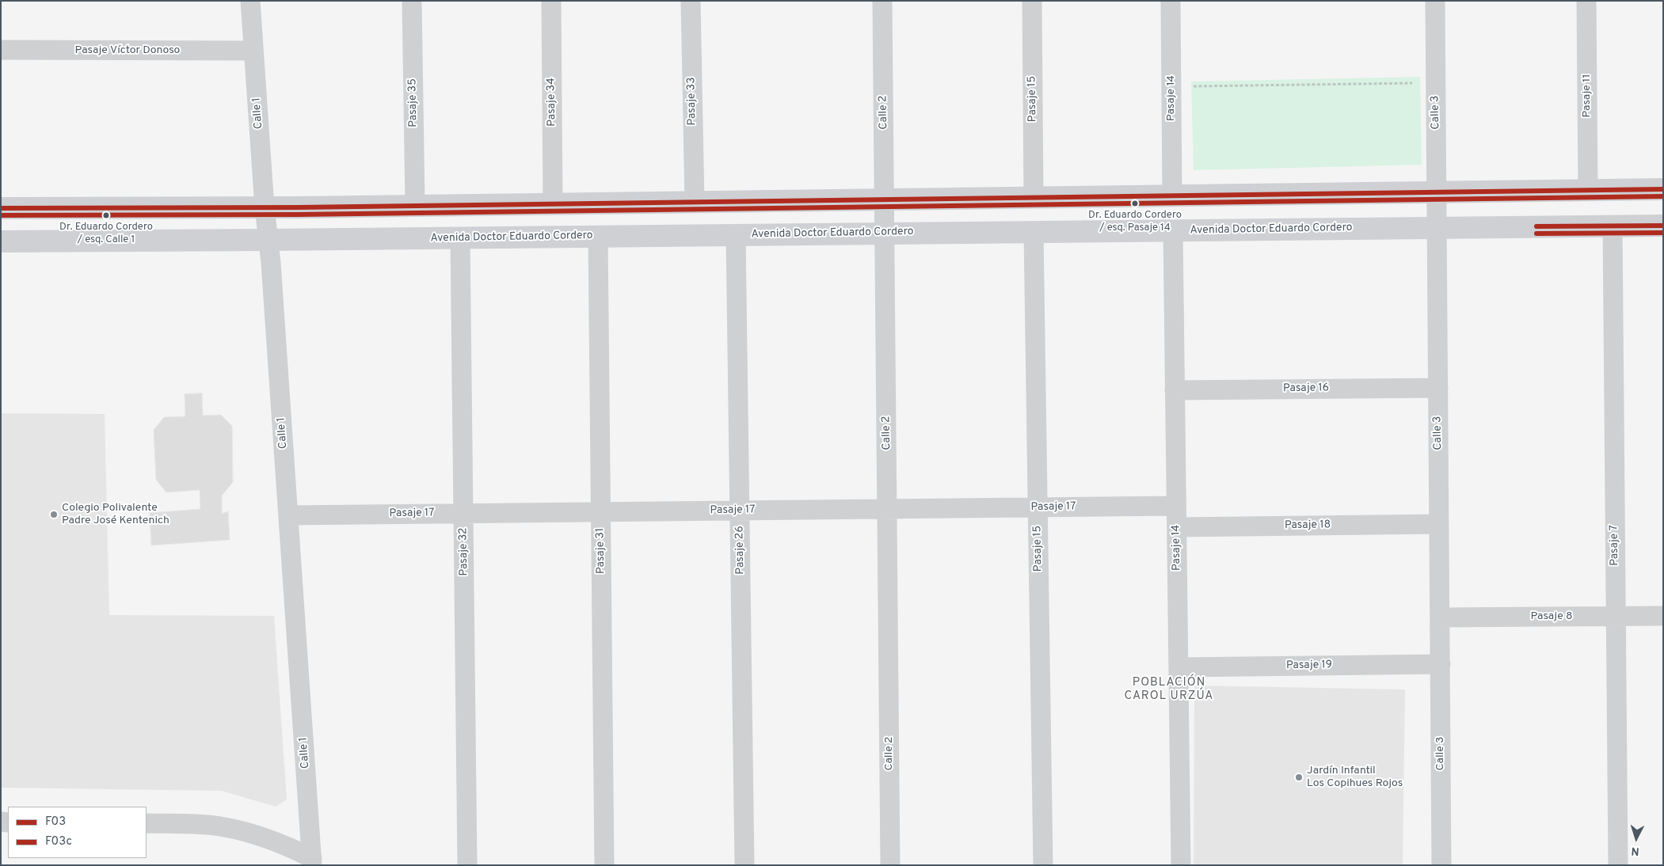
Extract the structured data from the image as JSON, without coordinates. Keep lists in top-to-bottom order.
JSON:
{
  "streets": {
    "street": [
      "Pasaje Víctor Donoso",
      "Pasaje 11",
      "Pasaje 14",
      "Pasaje 15",
      "Pasaje 33",
      "Pasaje 34",
      "Pasaje 35",
      "Calle 2",
      "Calle 3",
      "Calle 1",
      "Avenida Doctor Eduardo Cordero",
      "Pasaje 16",
      "Pasaje 17",
      "Pasaje 18",
      "Pasaje 7",
      "Pasaje 26",
      "Pasaje 31",
      "Pasaje 32",
      "Pasaje 8",
      "Pasaje 19"
    ]
  },
  "crossings": [
    ["Pasaje Víctor Donoso", "Calle 1"],
    ["Pasaje 14", "Avenida Doctor Eduardo Cordero"],
    ["Pasaje 14", "Pasaje 16"],
    ["Pasaje 14", "Pasaje 17"],
    ["Pasaje 14", "Pasaje 18"],
    ["Pasaje 14", "Pasaje 19"],
    ["Pasaje 15", "Avenida Doctor Eduardo Cordero"],
    ["Pasaje 15", "Pasaje 17"],
    ["Calle 2", "Avenida Doctor Eduardo Cordero"],
    ["Calle 2", "Pasaje 17"],
    ["Calle 3", "Avenida Doctor Eduardo Cordero"],
    ["Calle 3", "Pasaje 16"],
    ["Calle 3", "Pasaje 18"],
    ["Calle 3", "Pasaje 8"],
    ["Calle 3", "Pasaje 19"],
    ["Calle 1", "Avenida Doctor Eduardo Cordero"],
    ["Calle 1", "Pasaje 17"],
    ["Avenida Doctor Eduardo Cordero", "Pasaje 7"],
    ["Avenida Doctor Eduardo Cordero", "Pasaje 26"],
    ["Avenida Doctor Eduardo Cordero", "Pasaje 31"],
    ["Avenida Doctor Eduardo Cordero", "Pasaje 32"],
    ["Pasaje 17", "Pasaje 26"],
    ["Pasaje 17", "Pasaje 31"],
    ["Pasaje 17", "Pasaje 32"],
    ["Pasaje 7", "Pasaje 8"]
  ],
  "districts": ["POBLACIÓN CAROL URZÚA"],
  "places": [
    "Dr. Eduardo Cordero / esq. Pasaje 14",
    "Dr. Eduardo Cordero / esq. Calle 1",
    "Colegio Polivalente Padre José Kentenich",
    "Jardín Infantil Los Copihues Rojos"
  ],
  "lines": ["transit line F03", "transit line F03c"],
  "legend": ["F03", "F03c"],
  "north": "bottom"
}
